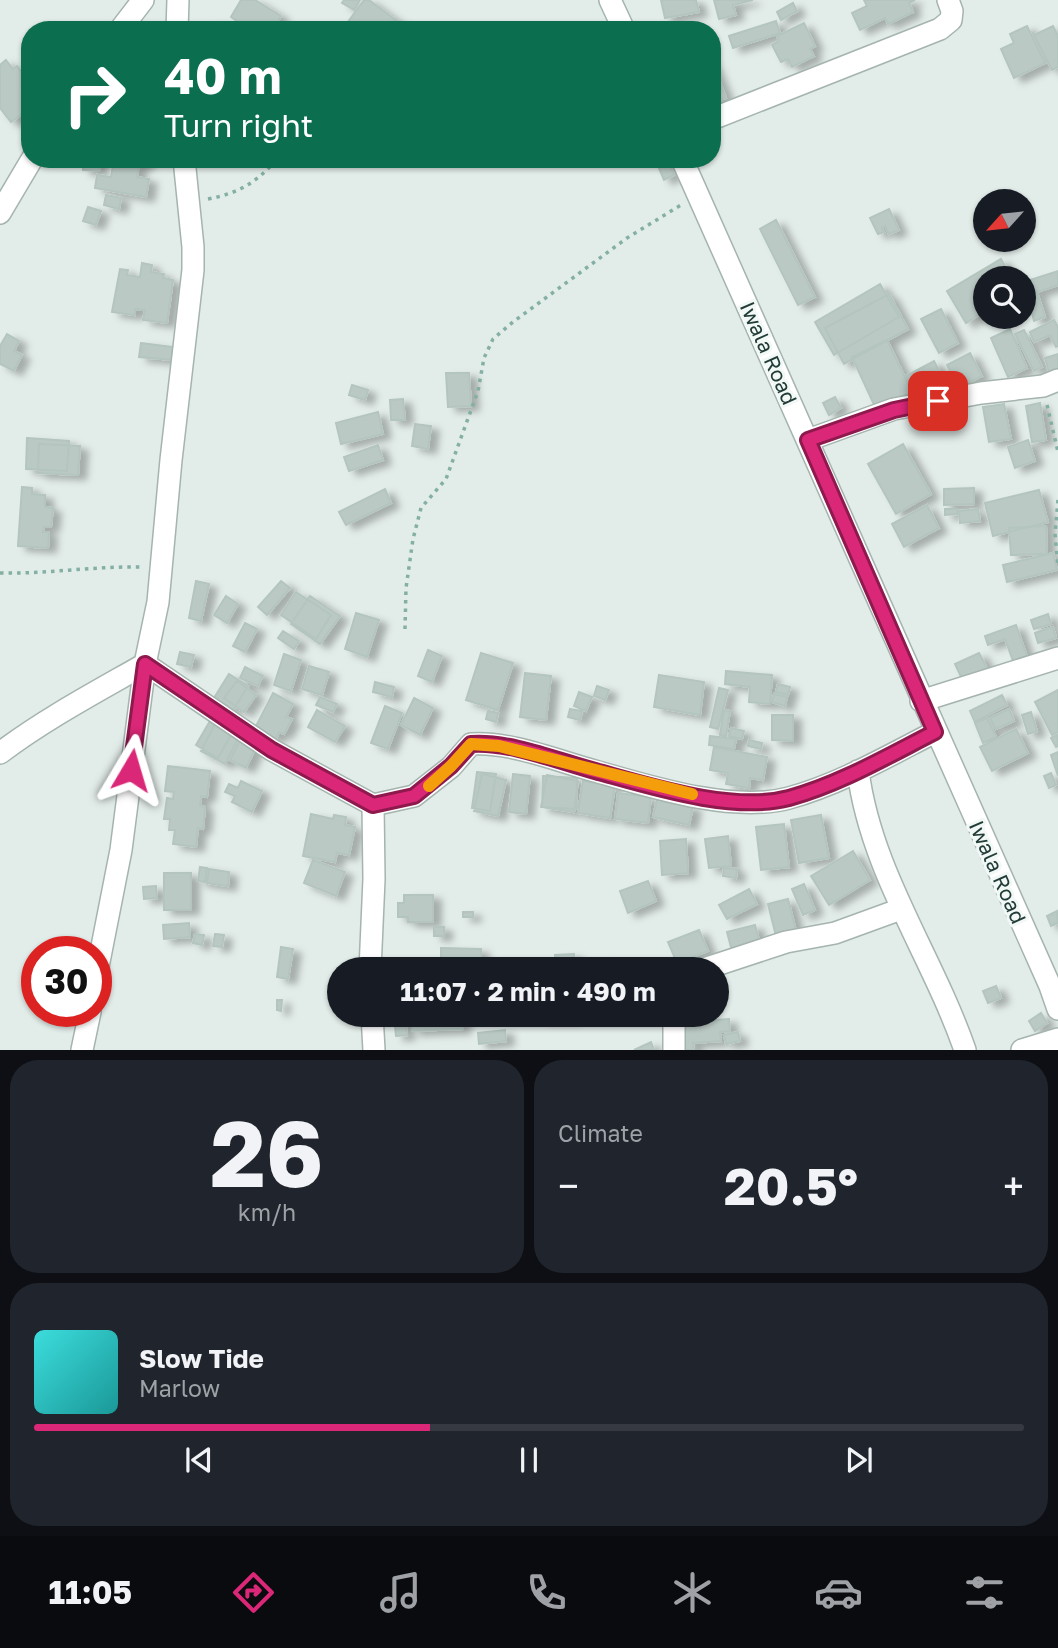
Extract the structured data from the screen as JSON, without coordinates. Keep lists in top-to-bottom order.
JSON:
{
  "streets": {
    "street": ["Iwala Road"]
  },
  "north": "bottom left",
  "page": {
    "turn": ["40 m", "Turn right"],
    "limit": "30",
    "trip": "11:07 · 2 min · 490 m",
    "tile": [
      ["26", "km/h"],
      "Climate"
    ],
    "heat": ["−", "20.5°", "+"],
    "song": ["Slow Tide", "Marlow"],
    "tabs": "11:05"
  }
}
